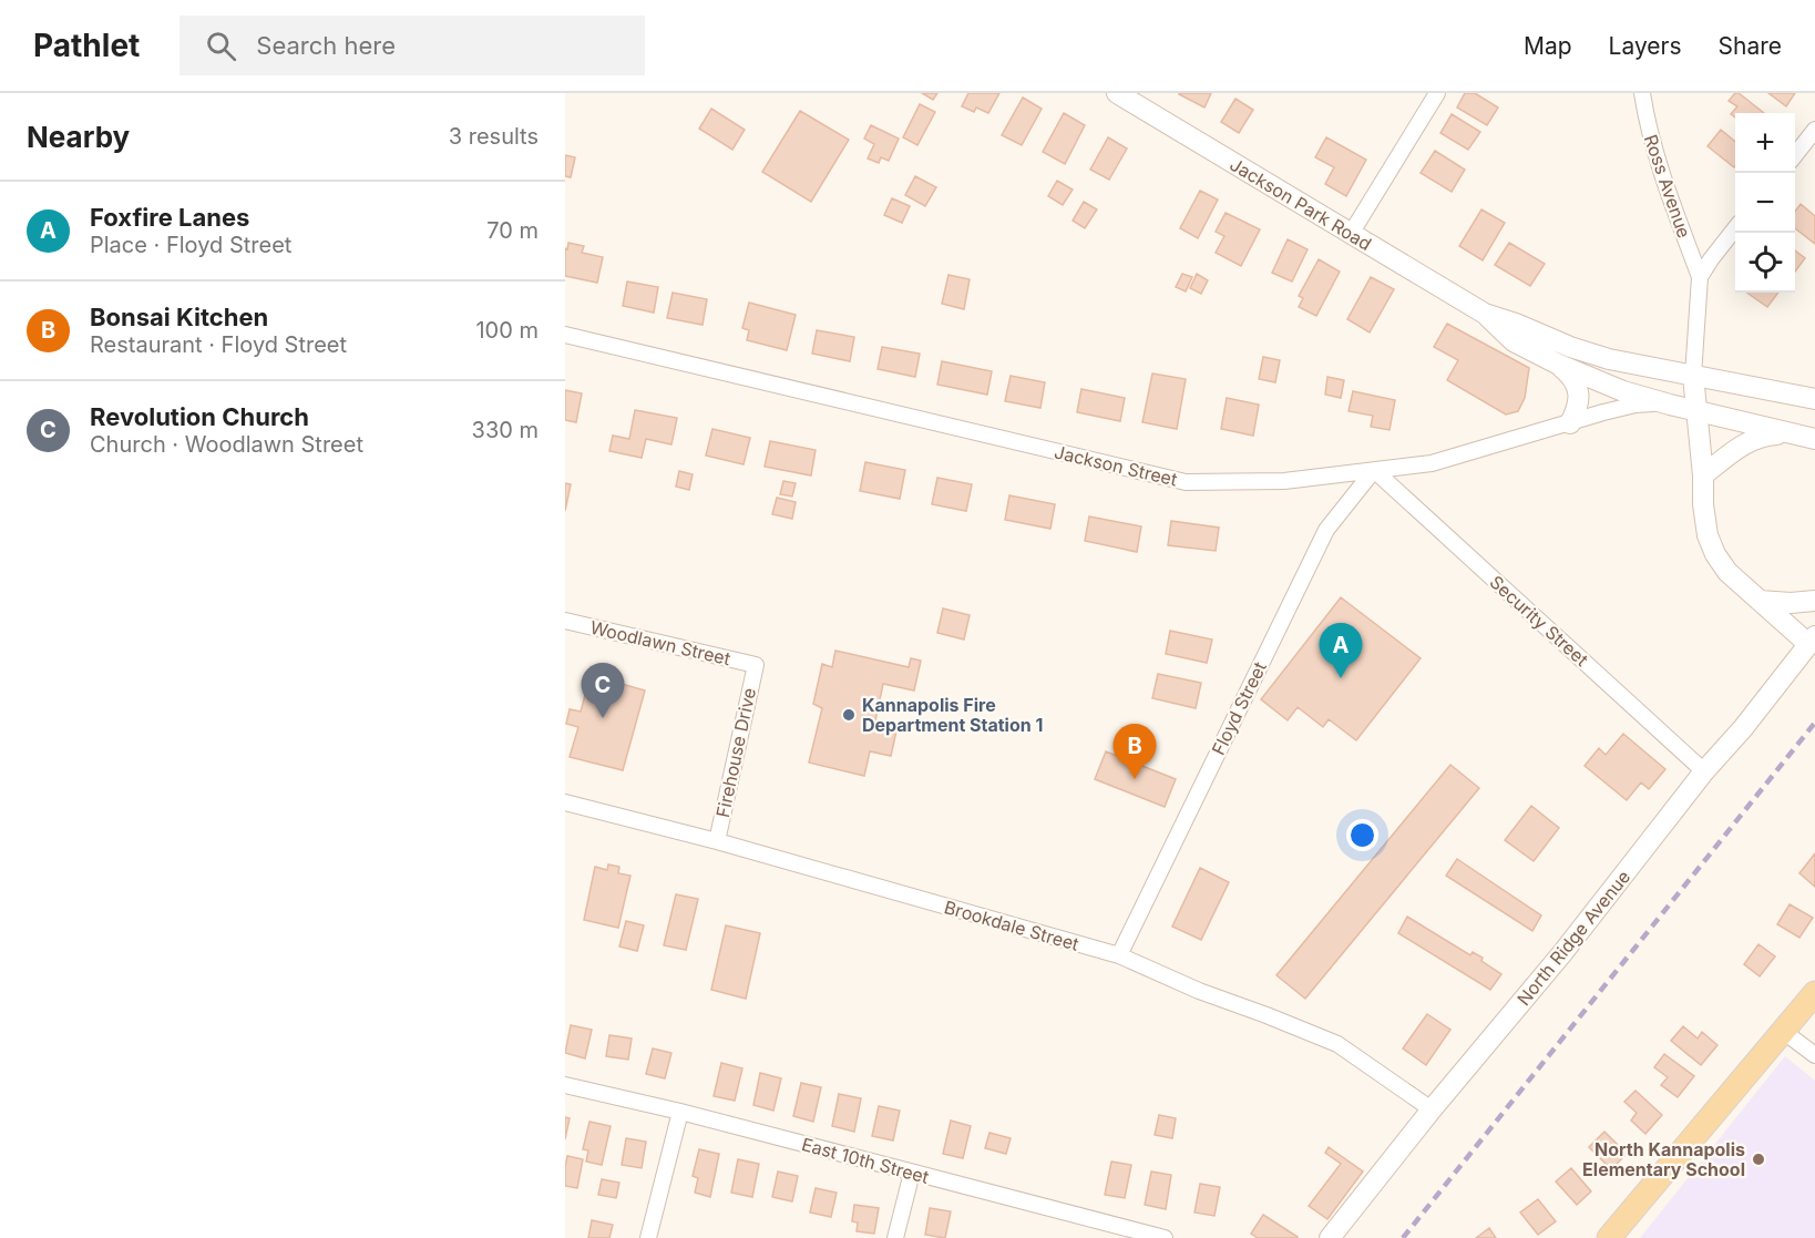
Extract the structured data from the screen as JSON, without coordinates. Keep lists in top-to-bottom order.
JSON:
{
  "streets": {
    "main road": ["Jackson Park Road", "North Ridge Avenue"],
    "street": [
      "Ross Avenue",
      "Jackson Street",
      "Security Street",
      "Woodlawn Street",
      "Floyd Street",
      "Firehouse Drive",
      "Brookdale Street",
      "East 10th Street"
    ]
  },
  "crossings": [
    ["Jackson Park Road", "Jackson Street"],
    ["Jackson Street", "Security Street"],
    ["Jackson Street", "Floyd Street"],
    ["Security Street", "Floyd Street"],
    ["Security Street", "North Ridge Avenue"],
    ["Woodlawn Street", "Firehouse Drive"],
    ["Floyd Street", "Brookdale Street"],
    ["Firehouse Drive", "Brookdale Street"],
    ["Brookdale Street", "North Ridge Avenue"]
  ],
  "places": ["Kannapolis Fire Department Station 1", "North Kannapolis Elementary School"],
  "page": {
    "header": "Pathlet",
    "search": "Search here",
    "nav": ["Map", "Layers", "Share"],
    "heading": ["Nearby", "3 results"],
    "map_buttons": ["+", "−"],
    "list": [
      {
        "mark": "A",
        "name": "Foxfire Lanes",
        "note": "Place · Floyd Street",
        "value": "70 m"
      },
      {
        "mark": "B",
        "name": "Bonsai Kitchen",
        "note": "Restaurant · Floyd Street",
        "value": "100 m"
      },
      {
        "mark": "C",
        "name": "Revolution Church",
        "note": "Church · Woodlawn Street",
        "value": "330 m"
      }
    ],
    "pins": ["A", "C", "B"]
  }
}
